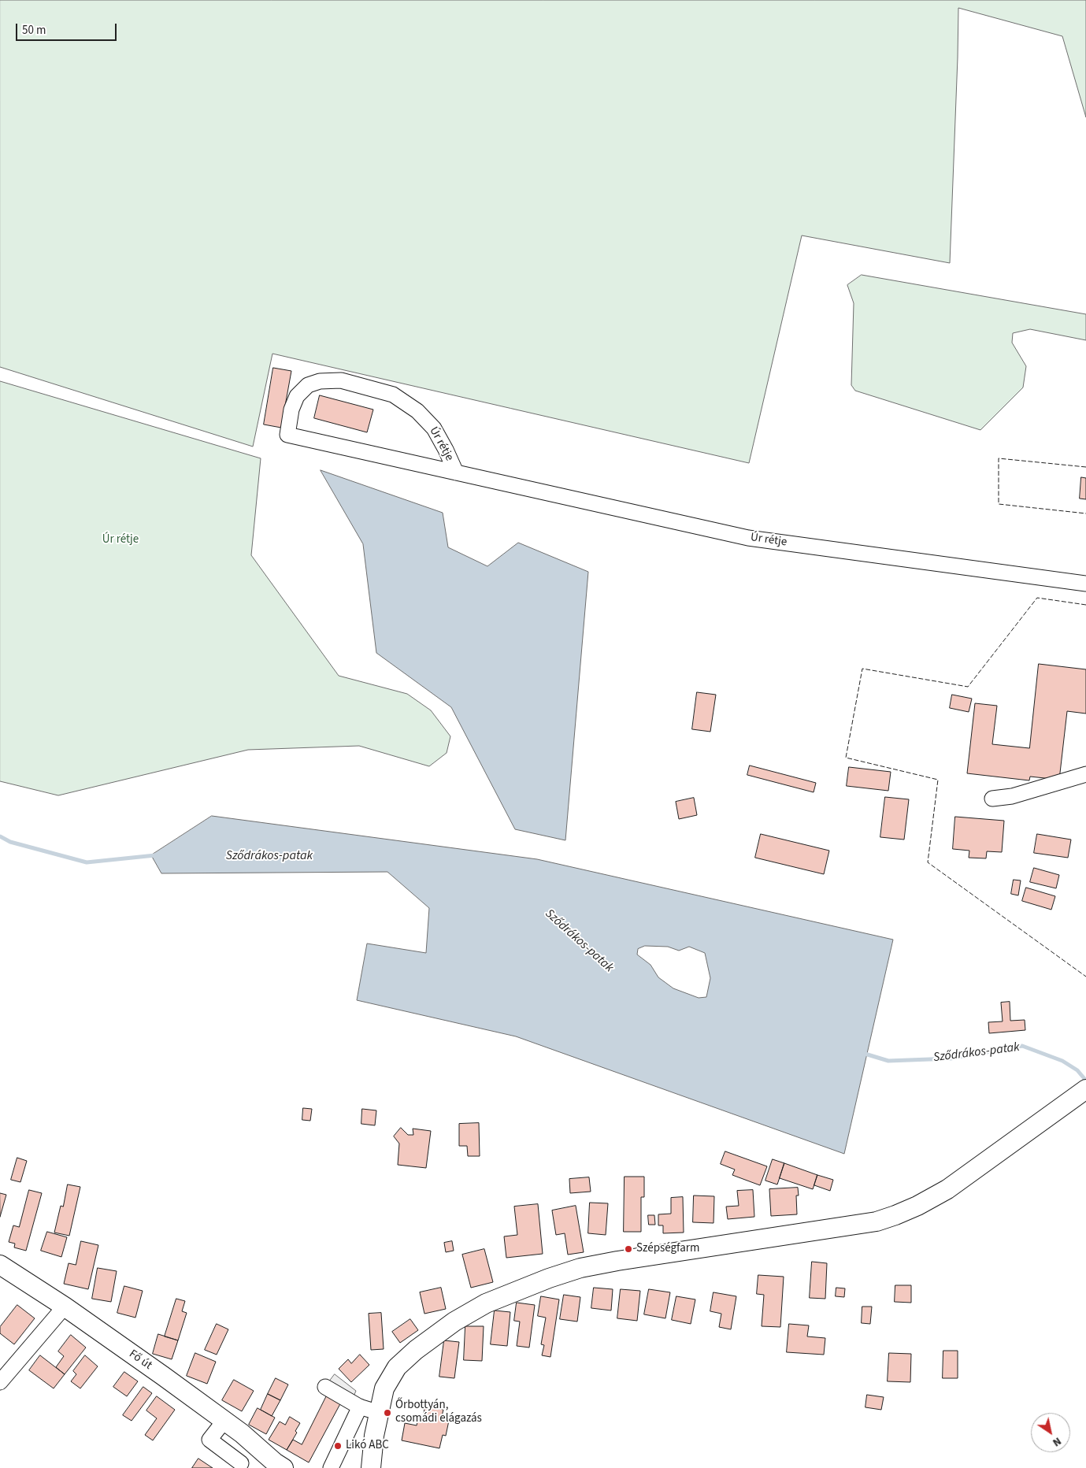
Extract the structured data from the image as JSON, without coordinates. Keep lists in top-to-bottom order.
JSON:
{
  "streets": {
    "main road": ["Fő út"],
    "street": ["Úr rétje"]
  },
  "water": ["Sződrákos-patak"],
  "parks": ["Úr rétje"],
  "places": ["Szépségfarm", "Őrbottyán, csomádi elágazás", "Likó ABC"],
  "scale_bar": "50 m",
  "north": "bottom right"
}
